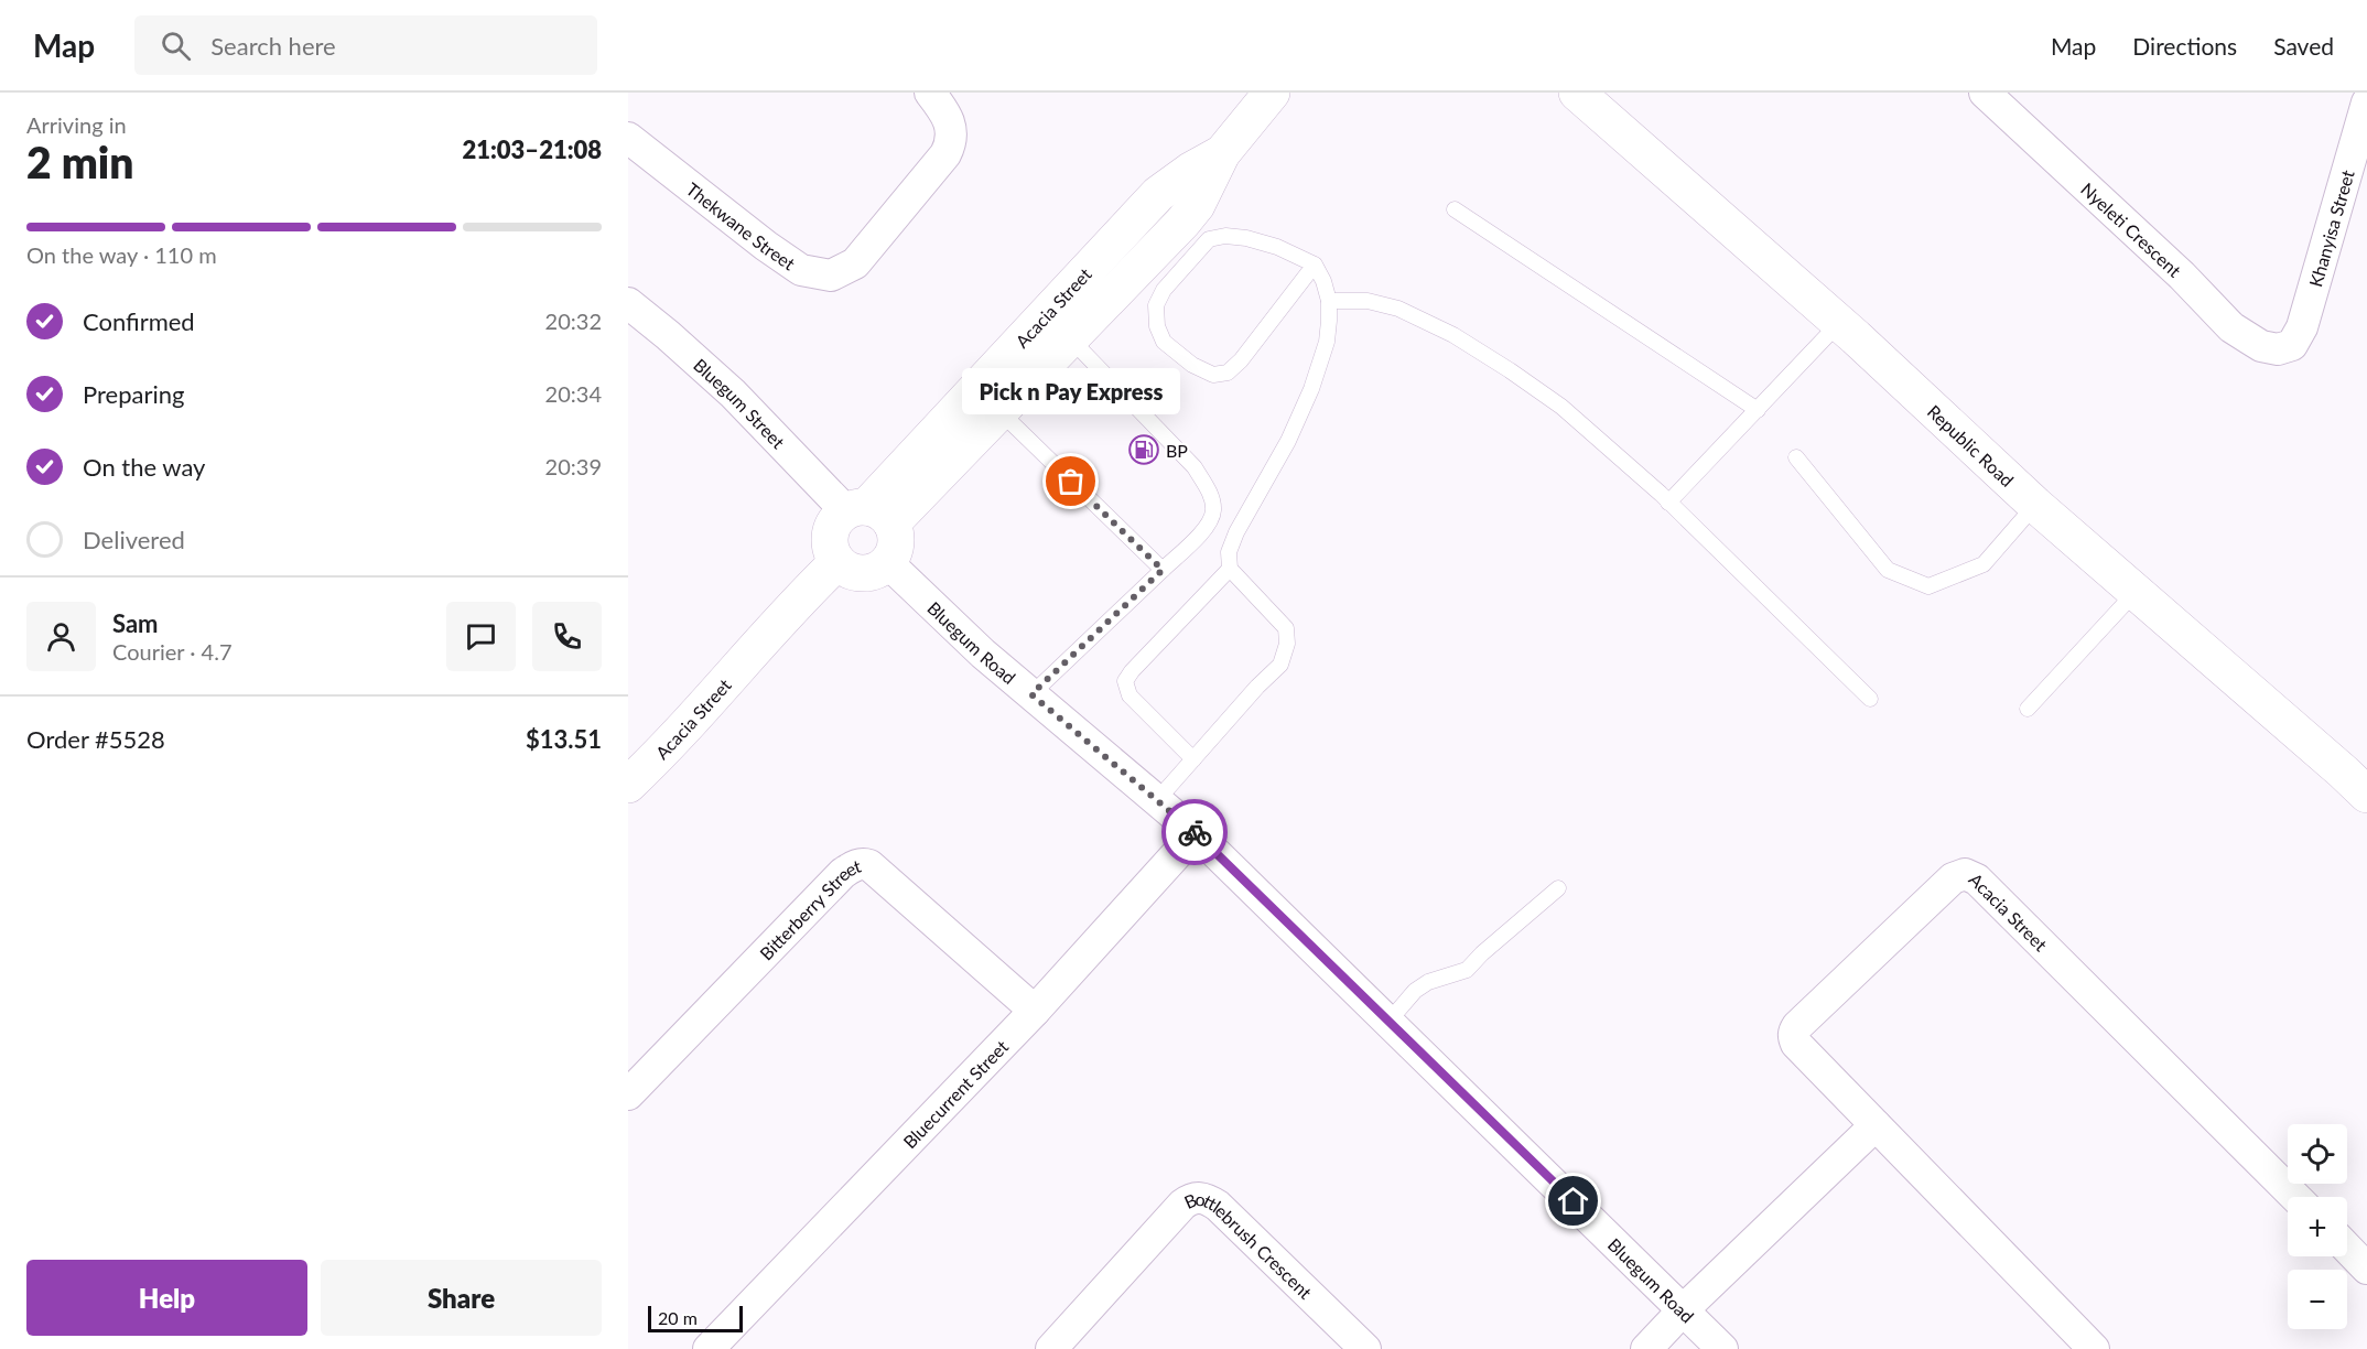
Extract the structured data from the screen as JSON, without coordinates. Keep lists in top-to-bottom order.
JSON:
{
  "streets": {
    "street": [
      "Thekwane Street",
      "Nyeleti Crescent",
      "Khanyisa Street",
      "Acacia Street",
      "Bluegum Street",
      "Republic Road",
      "Bluegum Road",
      "Bitterberry Street",
      "Bluecurrent Street",
      "Bottlebrush Crescent"
    ]
  },
  "crossings": [
    ["Nyeleti Crescent", "Khanyisa Street"],
    ["Acacia Street", "Bluegum Street"],
    ["Acacia Street", "Bluegum Road"],
    ["Bluegum Street", "Bluegum Road"],
    ["Bluegum Road", "Bluecurrent Street"],
    ["Bitterberry Street", "Bluecurrent Street"]
  ],
  "places": {
    "fuel station": ["BP"],
    "other": ["Pick n Pay Express"]
  },
  "scale_bar": "20 m",
  "page": {
    "header": "Map",
    "search": "Search here",
    "nav": ["Map", "Directions", "Saved"],
    "heading": ["2 min", "Arriving in", "21:03–21:08"],
    "panel": [
      "Sam",
      "Courier · 4.7",
      "Order #5528",
      "$13.51"
    ],
    "bar": "On the way · 110 m",
    "list": [
      ["Confirmed", "20:32"],
      ["Preparing", "20:34"],
      ["On the way", "20:39"],
      "Delivered"
    ],
    "bubble": "Pick n Pay Express",
    "map_buttons": ["+", "−"],
    "buttons": ["Help", "Share"],
    "scale": "20 m"
  }
}
